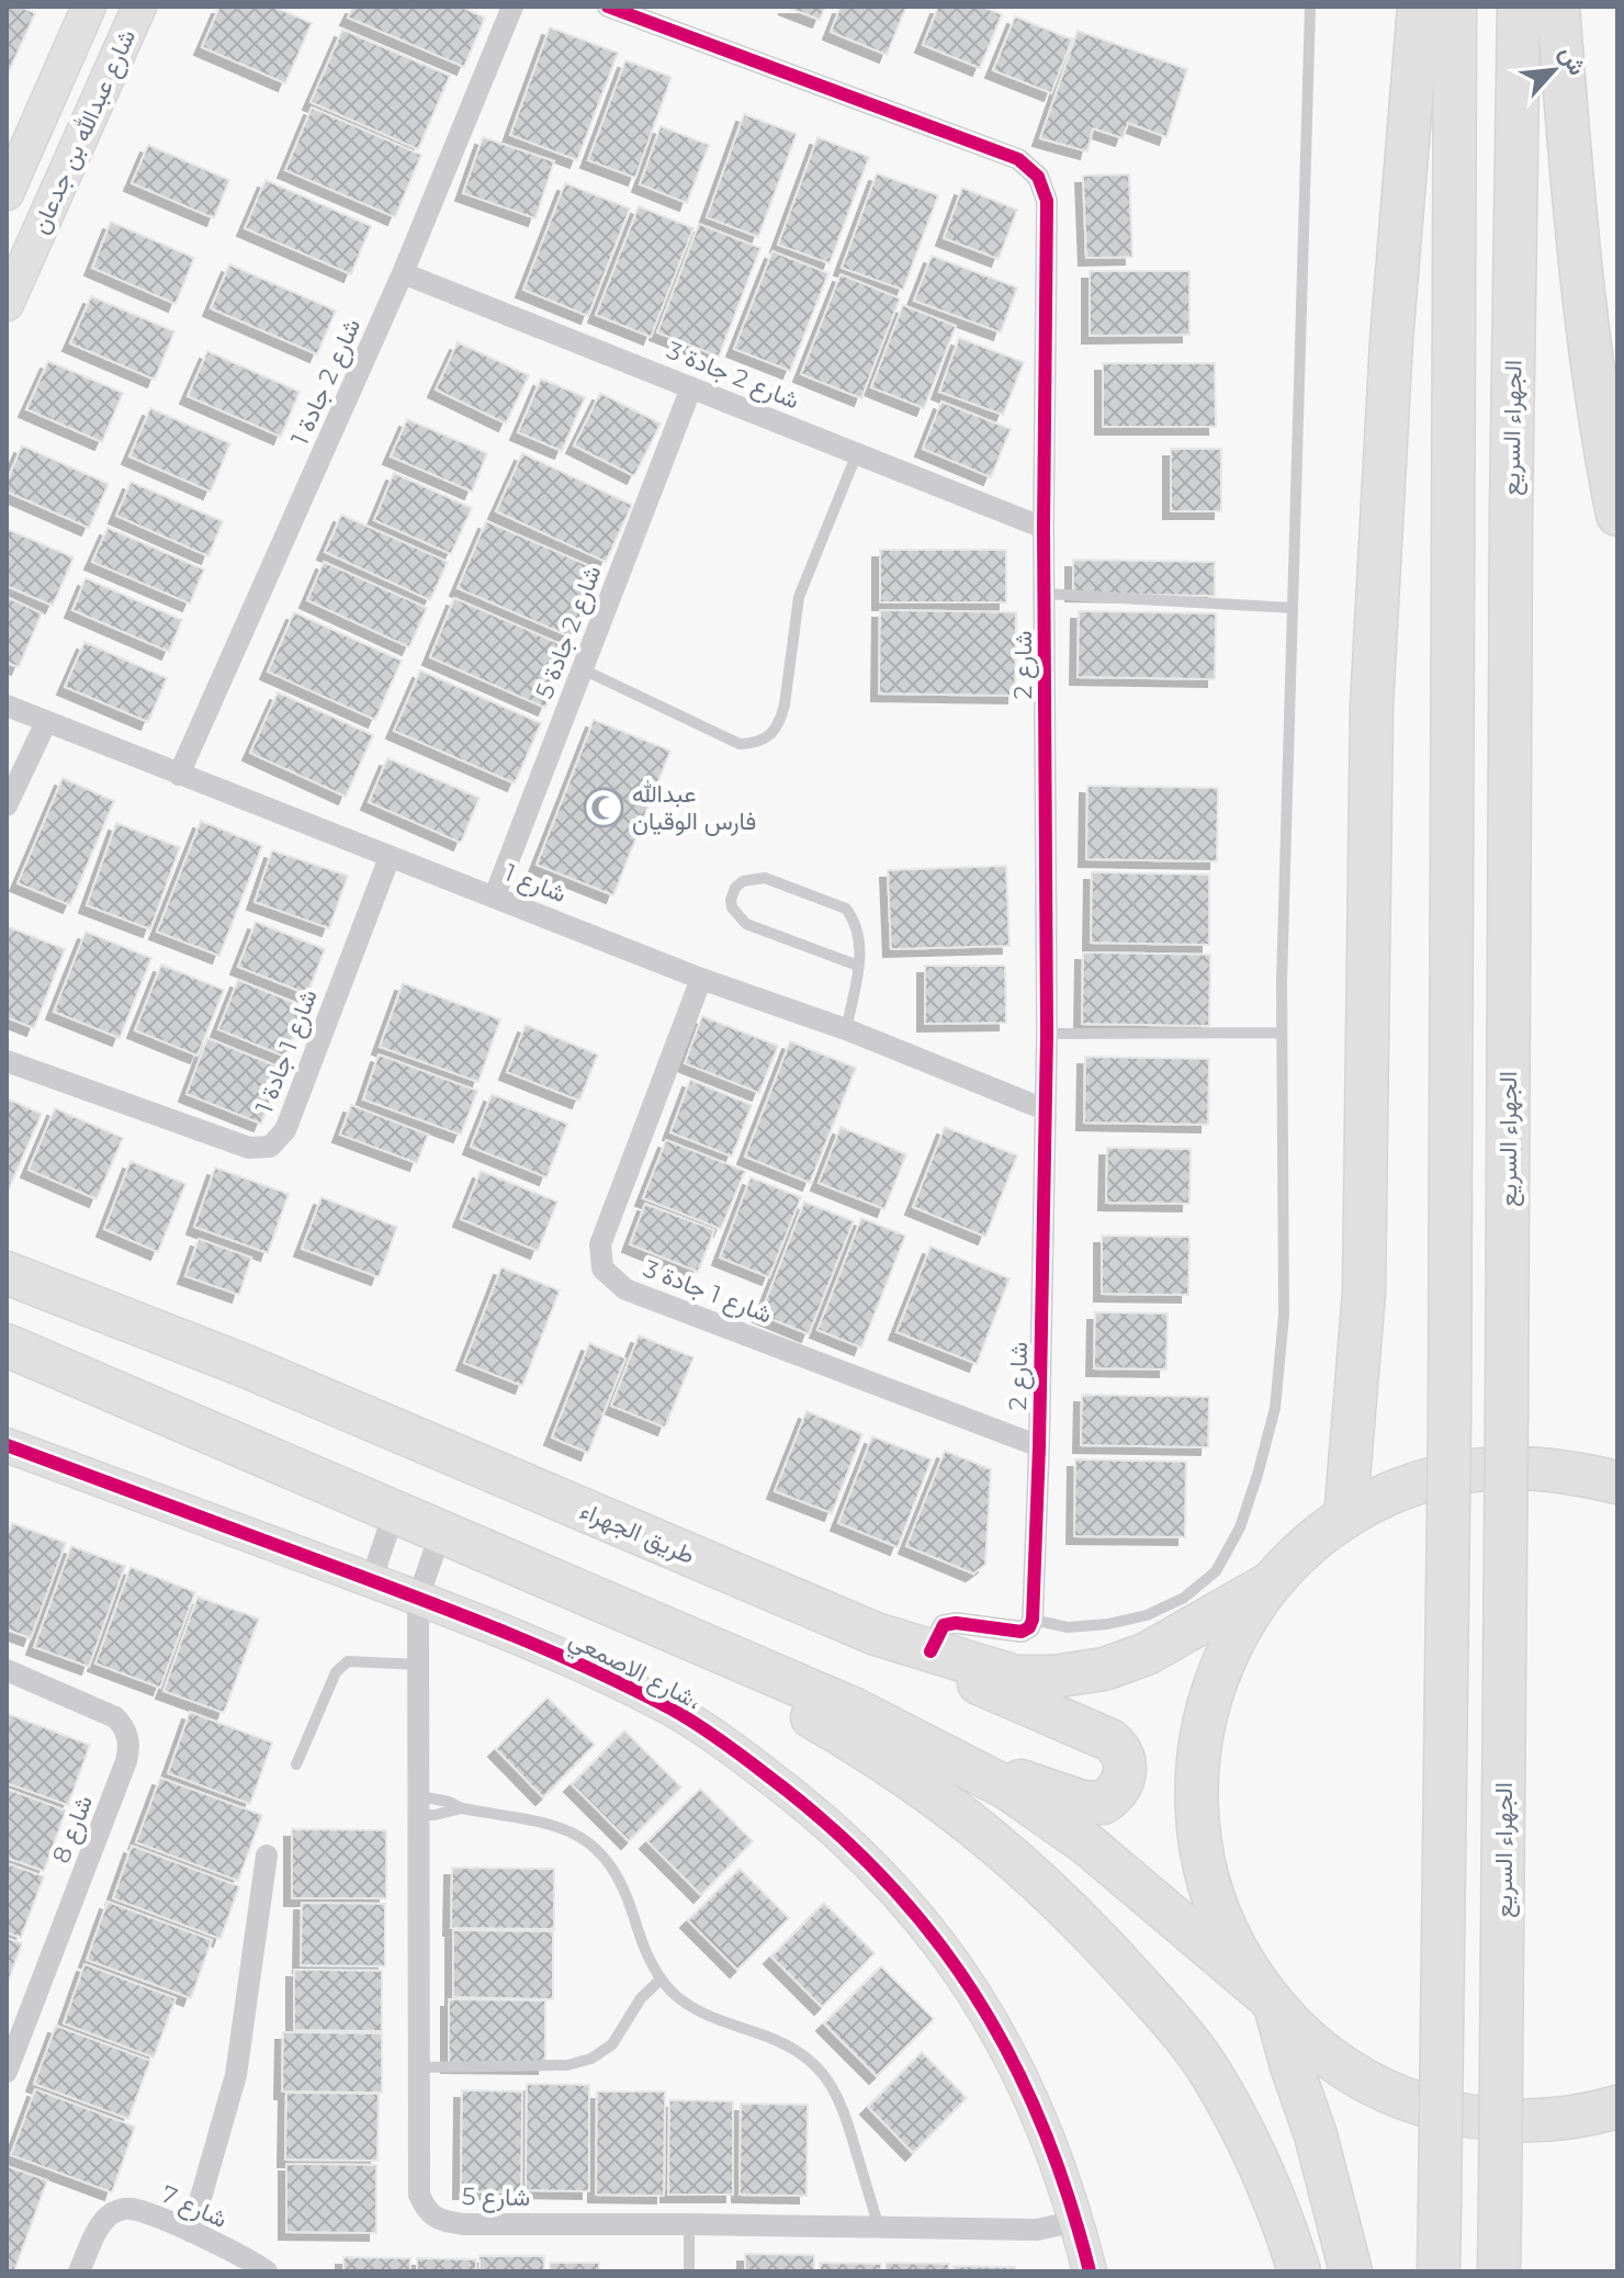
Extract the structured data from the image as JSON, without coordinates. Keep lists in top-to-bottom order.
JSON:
{
  "streets": {
    "highway": ["الجهراء السريع", "طريق الجهراء"],
    "street": [
      "شارع عبدالله بن جدعان",
      "شارع 2 جادة 3",
      "شارع 2 جادة 1",
      "شارع 2 جادة 5",
      "شارع 2",
      "شارع 1",
      "شارع 1 جادة 1",
      "شارع 1 جادة 3",
      "شارع الاصمعي،",
      "شارع 8",
      "شارع 5",
      "شارع 7"
    ]
  },
  "crossings": [
    ["شارع 2 جادة 3", "شارع 2 جادة 1"],
    ["شارع 2 جادة 3", "شارع 2 جادة 5"],
    ["شارع 2 جادة 3", "شارع 2"],
    ["شارع 2 جادة 1", "شارع 1"],
    ["شارع 2 جادة 5", "شارع 1"],
    ["شارع 2", "شارع 1"],
    ["شارع 2", "شارع 1 جادة 3"],
    ["شارع 1", "شارع 1 جادة 1"],
    ["شارع 1", "شارع 1 جادة 3"],
    ["شارع الاصمعي،", "شارع 5"]
  ],
  "places": {
    "mosque": ["عبدالله فارس الوقيان"]
  },
  "north": "top right"
}
